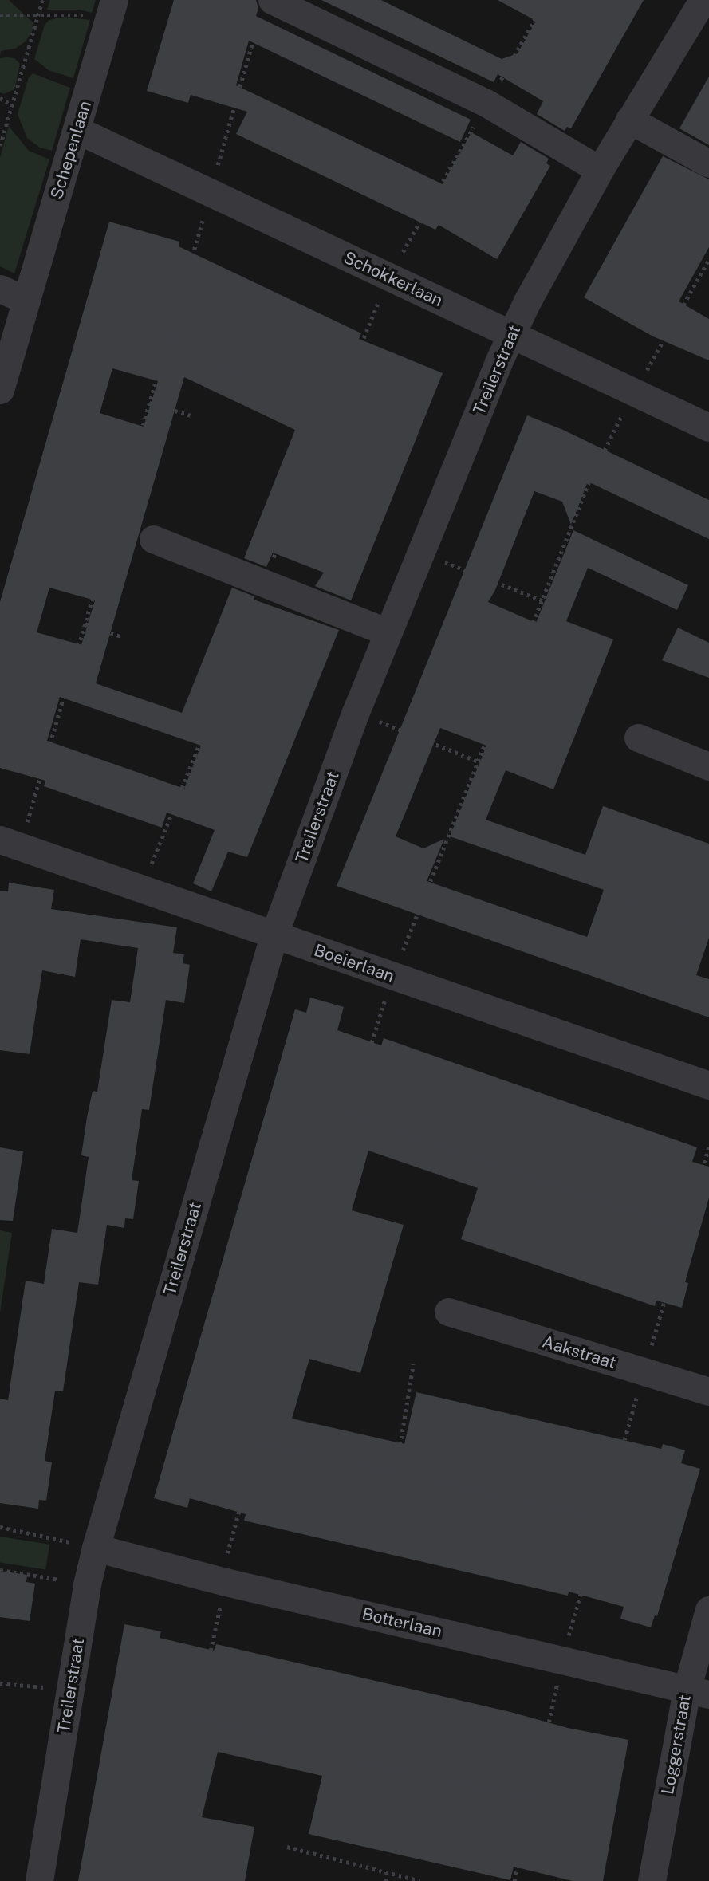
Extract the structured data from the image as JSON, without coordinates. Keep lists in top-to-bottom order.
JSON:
{
  "streets": {
    "street": [
      "Schepenlaan",
      "Schokkerlaan",
      "Treilerstraat",
      "Boeierlaan",
      "Aakstraat",
      "Botterlaan",
      "Loggerstraat"
    ]
  },
  "crossings": [
    ["Schepenlaan", "Schokkerlaan"],
    ["Schokkerlaan", "Treilerstraat"],
    ["Treilerstraat", "Boeierlaan"],
    ["Treilerstraat", "Botterlaan"],
    ["Botterlaan", "Loggerstraat"]
  ]
}
